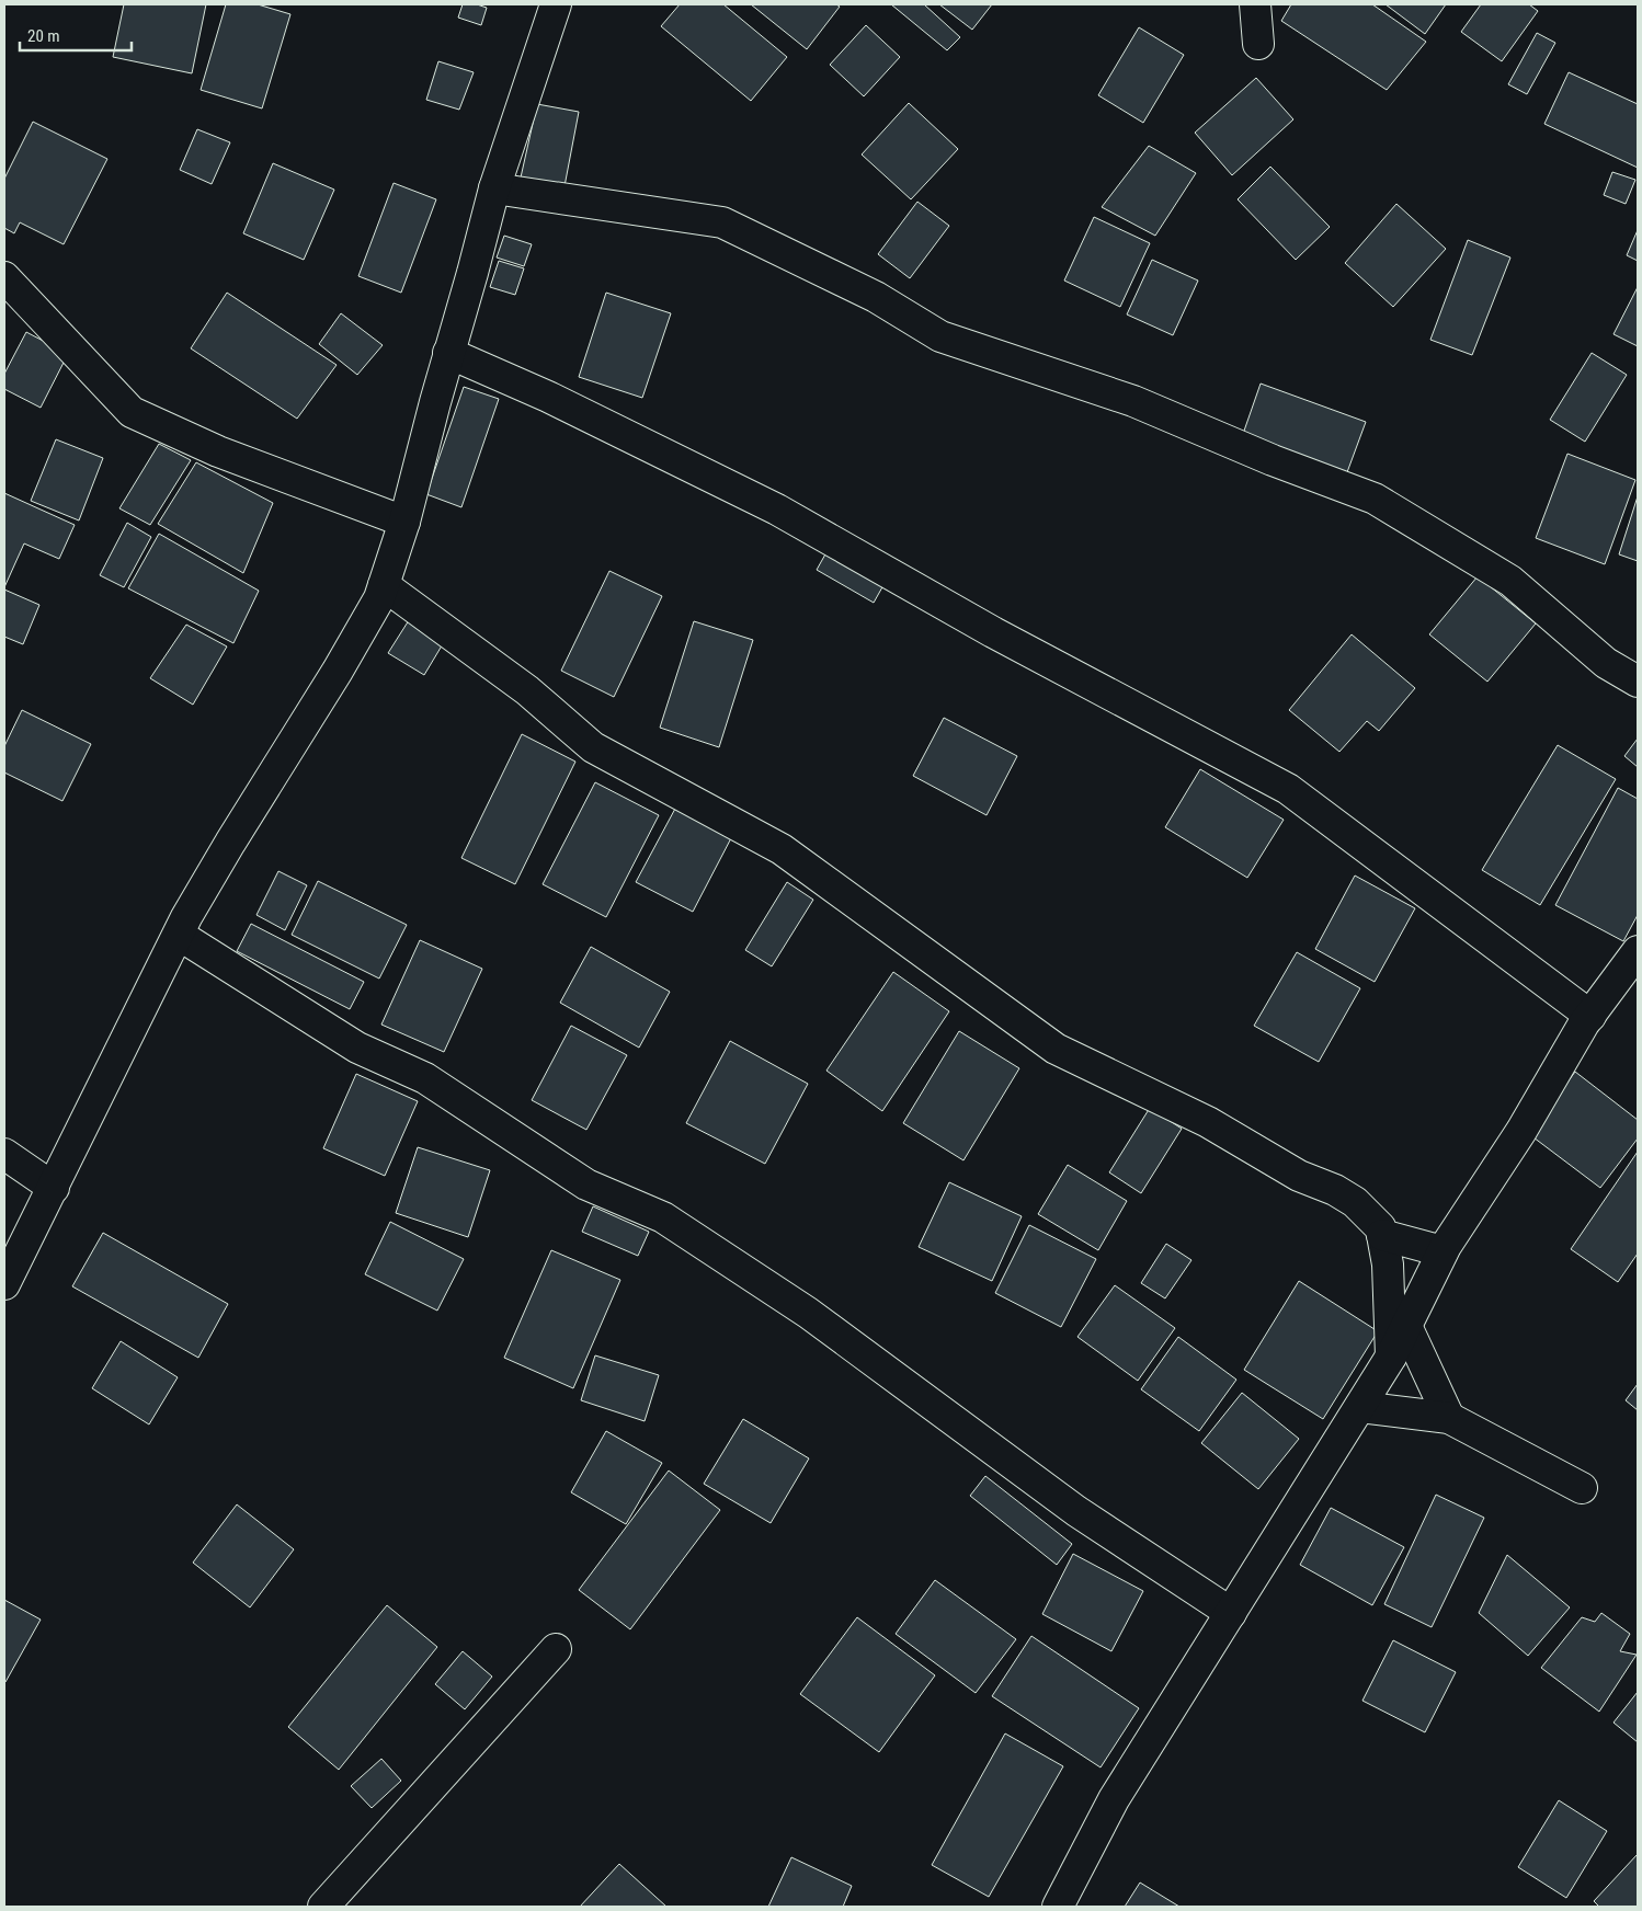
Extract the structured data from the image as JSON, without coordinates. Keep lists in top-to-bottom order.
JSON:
{
  "scale_bar": "20 m"
}
